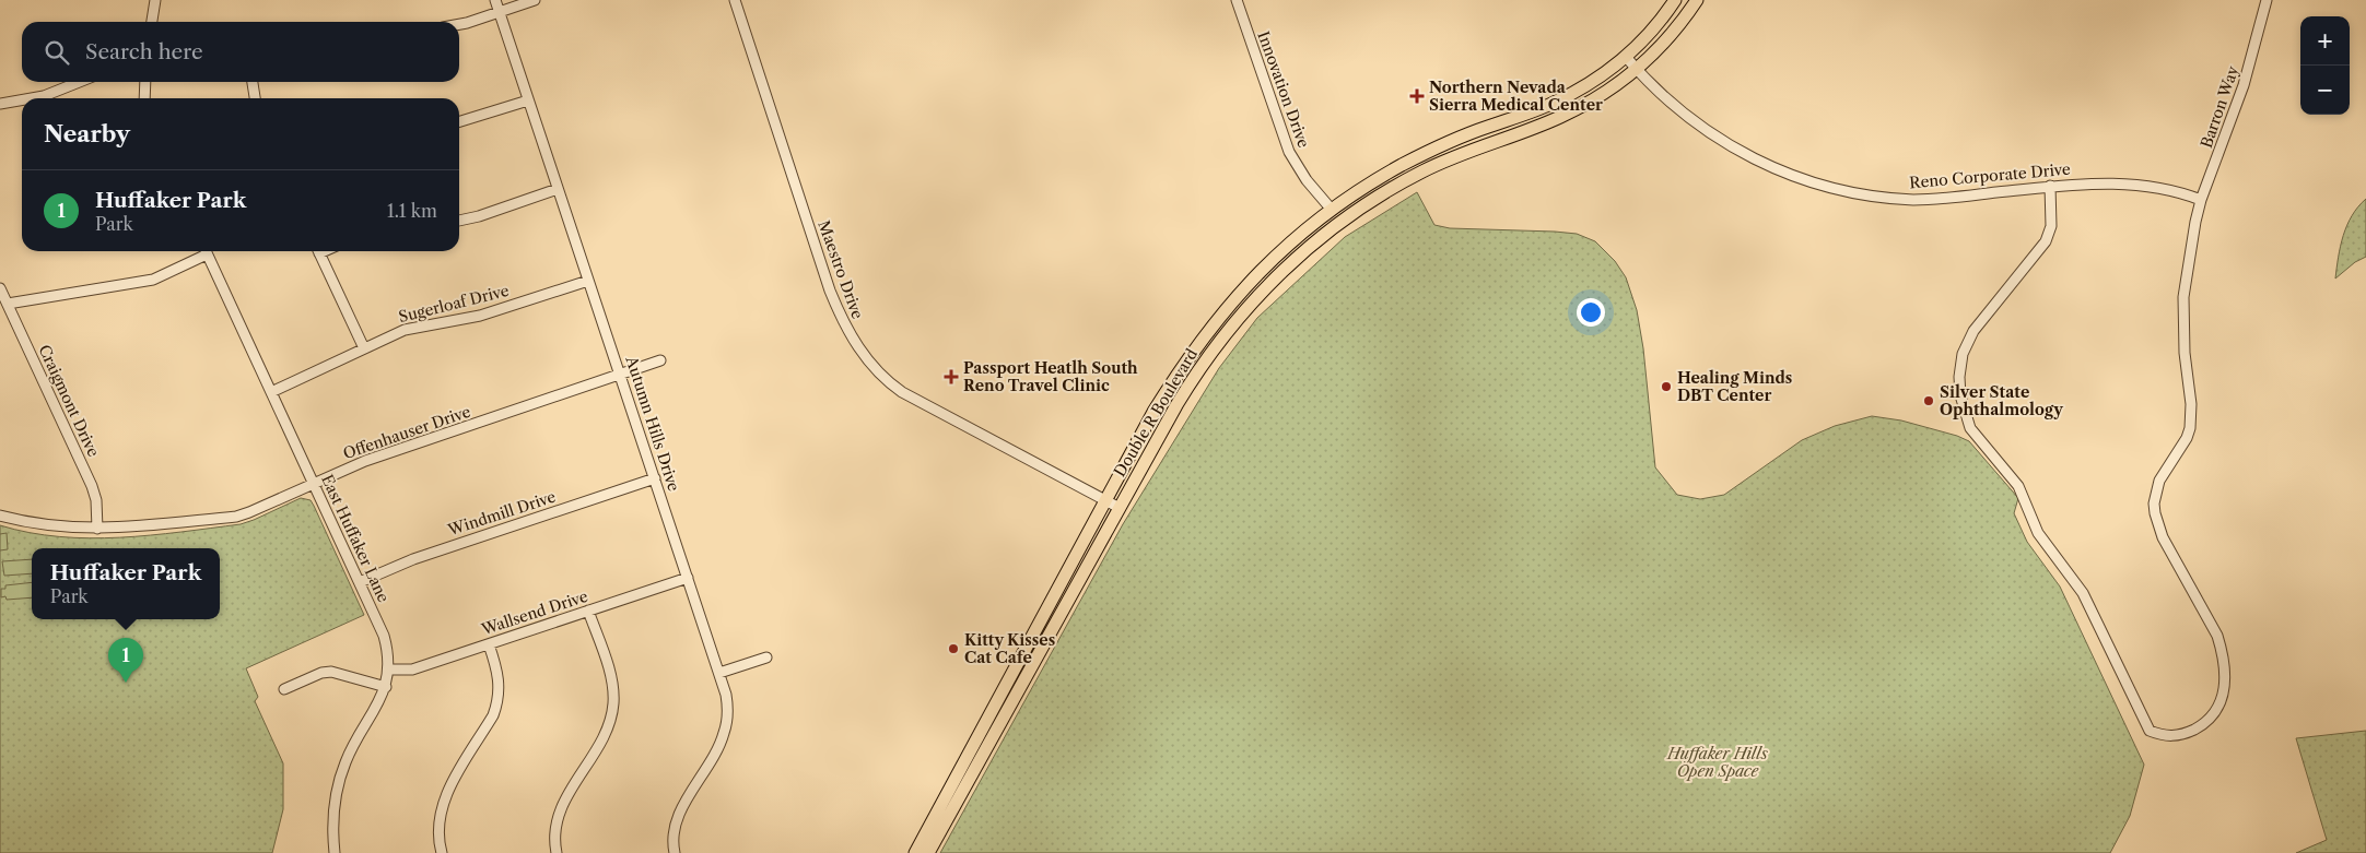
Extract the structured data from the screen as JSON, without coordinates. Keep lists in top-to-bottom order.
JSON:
{
  "streets": {
    "main road": ["Double R Boulevard"],
    "street": [
      "Innovation Drive",
      "Barron Way",
      "Reno Corporate Drive",
      "Maestro Drive",
      "Sugerloaf Drive",
      "Craigmont Drive",
      "Autumn Hills Drive",
      "Offenhauser Drive",
      "Windmill Drive",
      "East Huffaker Lane",
      "Wallsend Drive"
    ]
  },
  "crossings": [
    ["Innovation Drive", "Double R Boulevard"],
    ["Barron Way", "Reno Corporate Drive"],
    ["Reno Corporate Drive", "Double R Boulevard"],
    ["Maestro Drive", "Double R Boulevard"],
    ["Sugerloaf Drive", "Autumn Hills Drive"],
    ["Sugerloaf Drive", "East Huffaker Lane"],
    ["Craigmont Drive", "Offenhauser Drive"],
    ["Autumn Hills Drive", "Offenhauser Drive"],
    ["Autumn Hills Drive", "Windmill Drive"],
    ["Autumn Hills Drive", "Wallsend Drive"],
    ["Offenhauser Drive", "East Huffaker Lane"],
    ["Windmill Drive", "East Huffaker Lane"],
    ["East Huffaker Lane", "Wallsend Drive"]
  ],
  "parks": ["Huffaker Hills Open Space"],
  "places": {
    "health": ["Northern Nevada Sierra Medical Center", "Passport Heatlh South Reno Travel Clinic"],
    "other": ["Healing Minds DBT Center", "Silver State Ophthalmology", "Kitty Kisses Cat Cafe"]
  },
  "page": {
    "map_buttons": ["+", "−"],
    "search": "Search here",
    "heading": "Nearby",
    "list": [
      {
        "mark": "1",
        "name": "Huffaker Park",
        "note": "Park",
        "value": "1.1 km"
      }
    ],
    "popup": ["Huffaker Park", "Park"],
    "pins": "1"
  }
}
